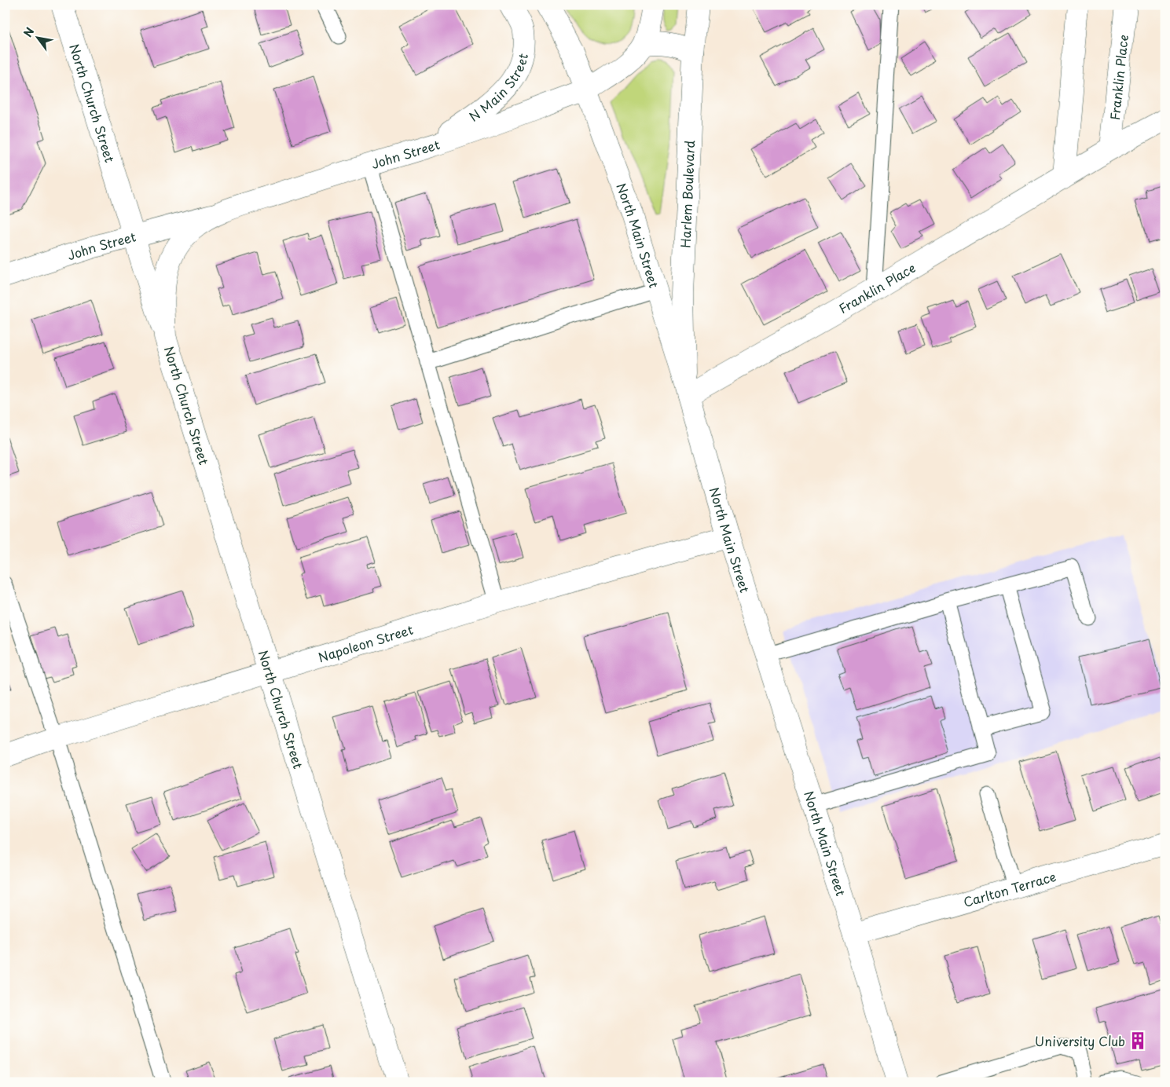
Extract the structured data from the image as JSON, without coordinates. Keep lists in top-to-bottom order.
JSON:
{
  "streets": {
    "street": [
      "Franklin Place",
      "N Main Street",
      "North Church Street",
      "John Street",
      "Harlem Boulevard",
      "North Main Street",
      "Napoleon Street",
      "Carlton Terrace"
    ]
  },
  "crossings": [
    ["Franklin Place", "Harlem Boulevard"],
    ["Franklin Place", "North Main Street"],
    ["N Main Street", "John Street"],
    ["North Church Street", "John Street"],
    ["North Church Street", "Napoleon Street"],
    ["John Street", "North Main Street"],
    ["Harlem Boulevard", "North Main Street"],
    ["North Main Street", "Napoleon Street"],
    ["North Main Street", "Carlton Terrace"]
  ],
  "places": {
    "building": ["University Club"]
  },
  "north": "top left"
}
